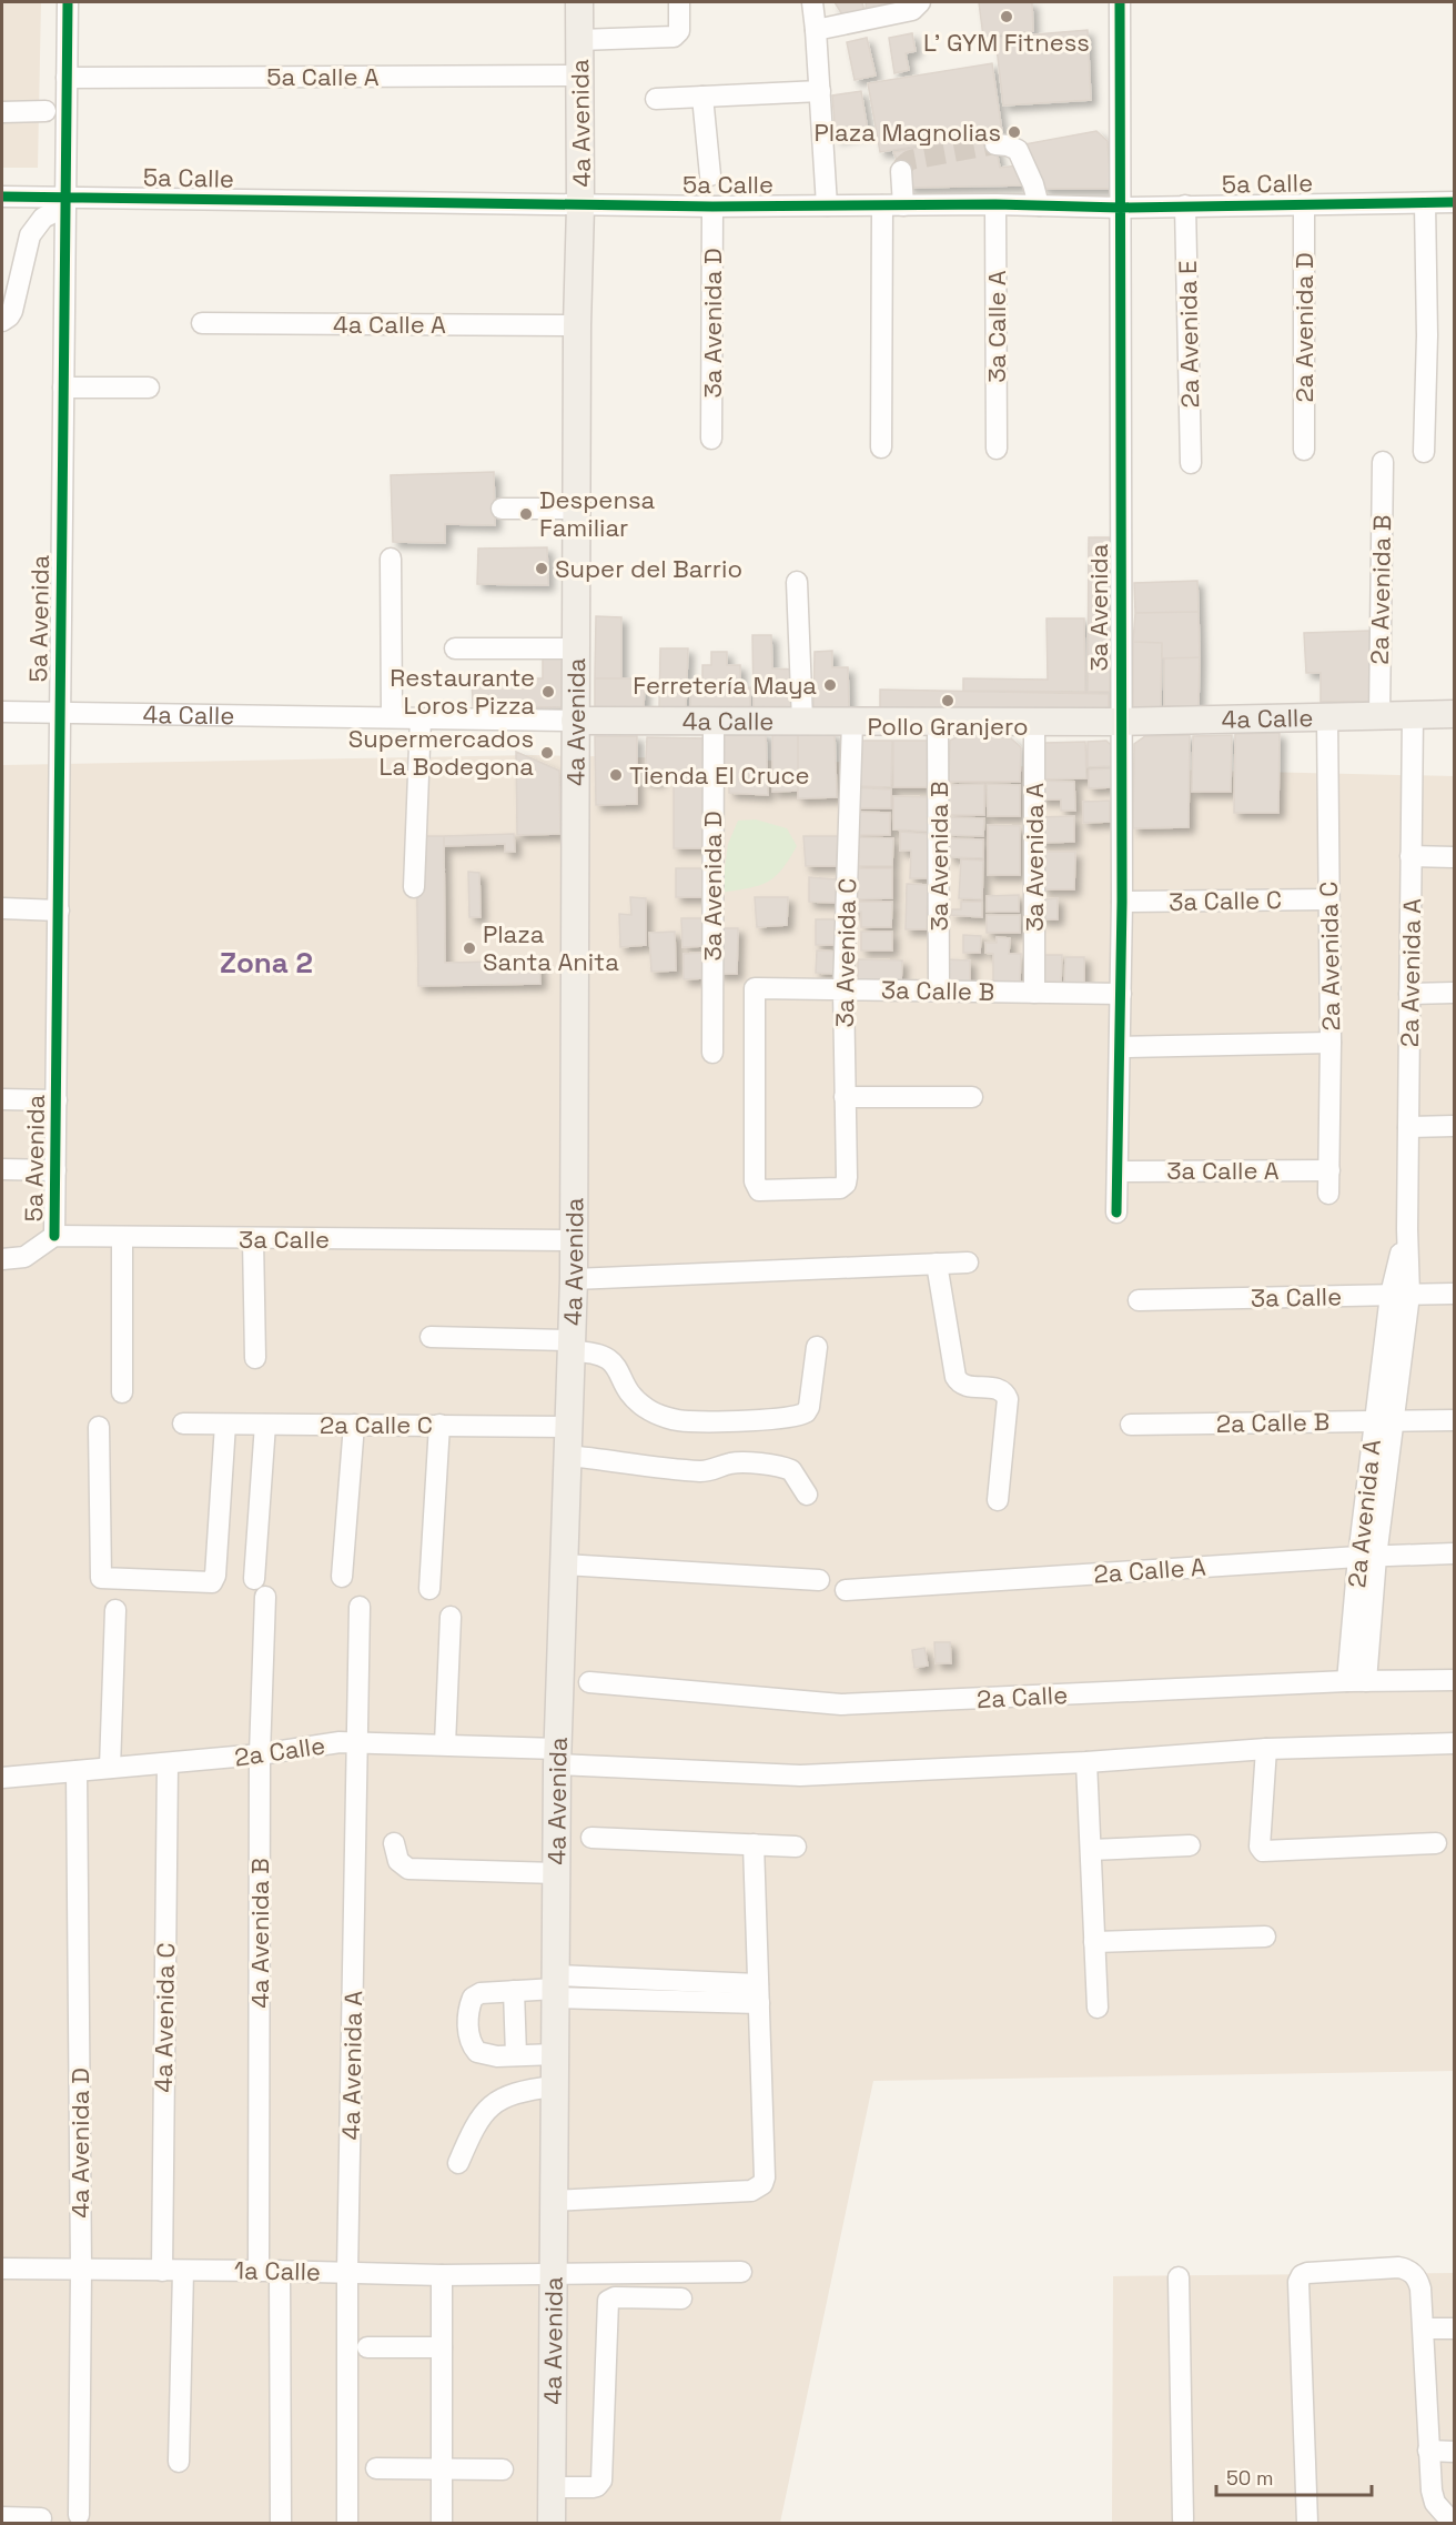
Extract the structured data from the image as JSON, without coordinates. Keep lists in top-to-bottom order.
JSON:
{
  "streets": {
    "main road": ["4a Avenida", "4a Calle"],
    "street": [
      "5a Calle A",
      "5a Calle",
      "3a Avenida D",
      "4a Calle A",
      "3a Calle A",
      "2a Avenida D",
      "2a Avenida E",
      "2a Avenida B",
      "3a Avenida",
      "5a Avenida",
      "3a Avenida B",
      "3a Avenida A",
      "3a Calle C",
      "3a Avenida C",
      "2a Avenida C",
      "2a Avenida A",
      "3a Calle B",
      "3a Calle",
      "2a Calle B",
      "2a Calle C",
      "2a Calle A",
      "2a Calle",
      "4a Avenida B",
      "4a Avenida C",
      "4a Avenida A",
      "4a Avenida D",
      "1a Calle"
    ]
  },
  "crossings": [
    ["5a Calle A", "4a Avenida"],
    ["5a Calle A", "5a Avenida"],
    ["4a Avenida", "5a Calle"],
    ["4a Avenida", "4a Calle A"],
    ["4a Avenida", "4a Calle"],
    ["4a Avenida", "3a Calle"],
    ["4a Avenida", "2a Calle C"],
    ["4a Avenida", "2a Calle"],
    ["4a Avenida", "1a Calle"],
    ["5a Calle", "3a Avenida D"],
    ["5a Calle", "3a Calle A"],
    ["5a Calle", "2a Avenida D"],
    ["5a Calle", "2a Avenida E"],
    ["5a Calle", "3a Avenida"],
    ["5a Calle", "5a Avenida"],
    ["3a Avenida D", "4a Calle"],
    ["3a Calle A", "3a Avenida"],
    ["3a Calle A", "2a Avenida C"],
    ["2a Avenida B", "4a Calle"],
    ["3a Avenida", "4a Calle"],
    ["3a Avenida", "3a Calle C"],
    ["3a Avenida", "3a Calle B"],
    ["5a Avenida", "4a Calle"],
    ["5a Avenida", "3a Calle"],
    ["4a Calle", "3a Avenida B"],
    ["4a Calle", "3a Avenida A"],
    ["4a Calle", "3a Avenida C"],
    ["4a Calle", "2a Avenida C"],
    ["4a Calle", "2a Avenida A"],
    ["3a Avenida B", "3a Calle B"],
    ["3a Avenida A", "3a Calle B"],
    ["3a Calle C", "2a Avenida C"],
    ["3a Avenida C", "3a Calle B"],
    ["2a Avenida A", "3a Calle"],
    ["2a Avenida A", "2a Calle B"],
    ["2a Avenida A", "2a Calle A"],
    ["2a Avenida A", "2a Calle"],
    ["2a Calle C", "4a Avenida B"],
    ["2a Calle", "4a Avenida B"],
    ["2a Calle", "4a Avenida C"],
    ["2a Calle", "4a Avenida A"],
    ["2a Calle", "4a Avenida D"],
    ["4a Avenida B", "1a Calle"],
    ["4a Avenida C", "1a Calle"],
    ["4a Avenida A", "1a Calle"],
    ["4a Avenida D", "1a Calle"]
  ],
  "districts": ["Zona 2"],
  "places": [
    "L' GYM Fitness",
    "Plaza Magnolias",
    "Despensa Familiar",
    "Super del Barrio",
    "Ferretería Maya",
    "Restaurante Loros Pizza",
    "Pollo Granjero",
    "Supermercados La Bodegona",
    "Tienda El Cruce",
    "Plaza Santa Anita"
  ],
  "scale_bar": "50 m"
}
